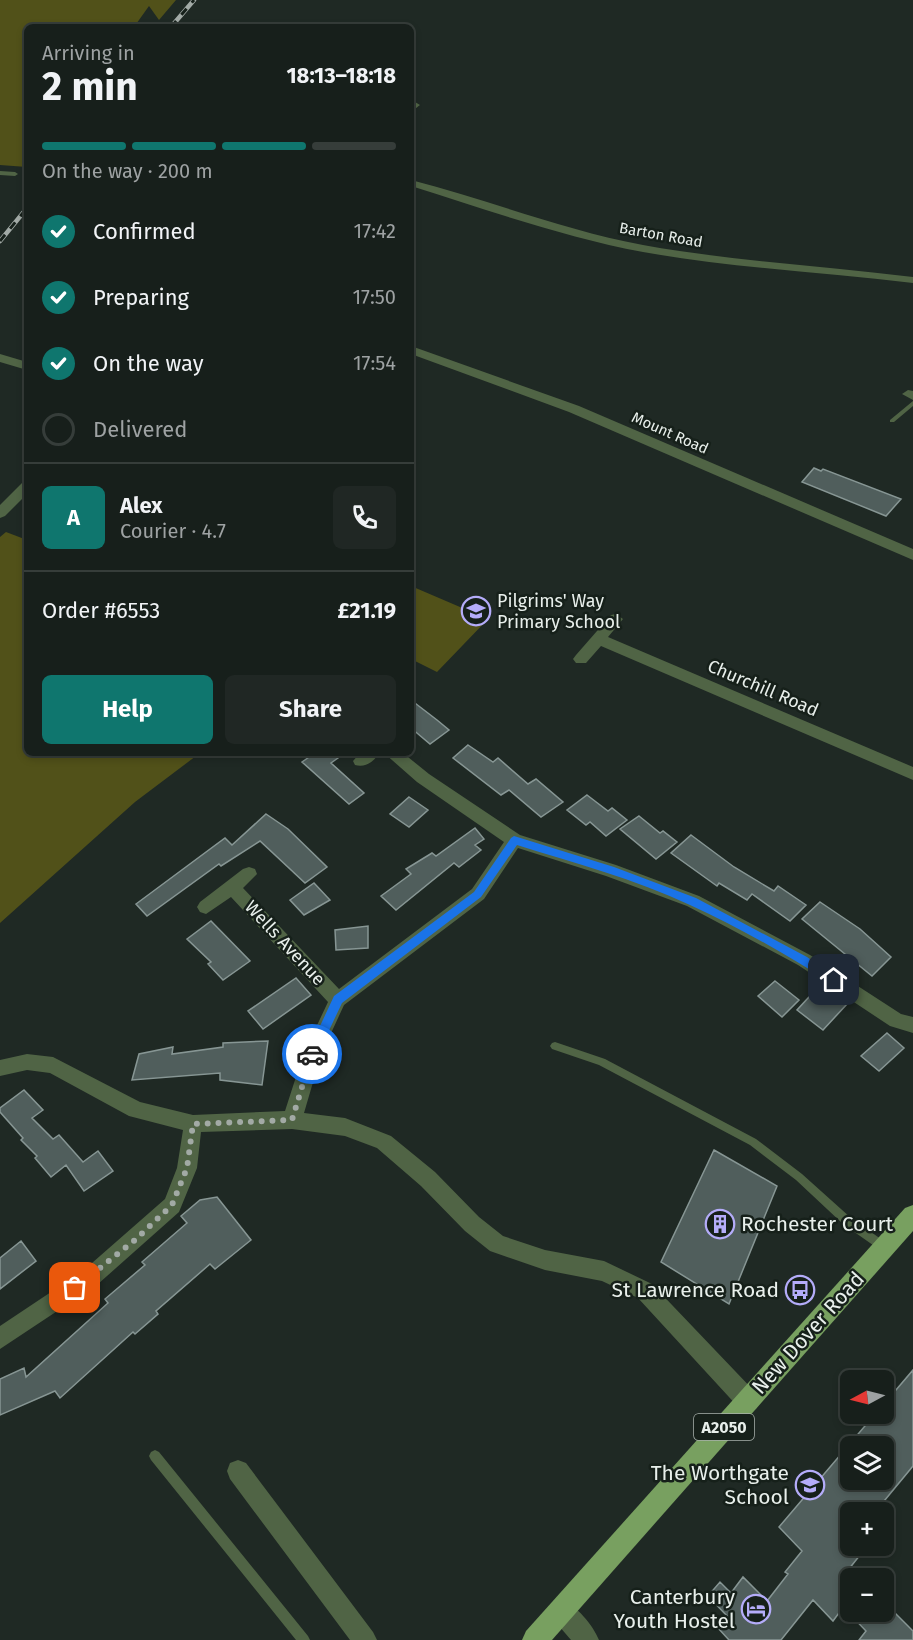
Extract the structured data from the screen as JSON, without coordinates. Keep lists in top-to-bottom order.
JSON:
{
  "streets": {
    "main road": ["New Dover Road", "A2050"],
    "street": [
      "Barton Road",
      "Mount Road",
      "Churchill Road",
      "Wells Avenue"
    ]
  },
  "places": {
    "school or university": ["Pilgrims' Way Primary School", "The Worthgate School"],
    "building": ["Rochester Court"],
    "bus stop": ["St Lawrence Road"],
    "hotel": ["Canterbury Youth Hostel"]
  },
  "north": "left",
  "page": {
    "heading": ["2 min", "Arriving in", "18:13–18:18"],
    "panel": [
      "Alex",
      "Courier · 4.7",
      "Order #6553",
      "£21.19"
    ],
    "bar": "On the way · 200 m",
    "list": [
      ["Confirmed", "17:42"],
      ["Preparing", "17:50"],
      ["On the way", "17:54"],
      "Delivered"
    ],
    "round": "A",
    "buttons": ["Help", "Share"],
    "map_buttons": ["+", "−"]
  }
}
